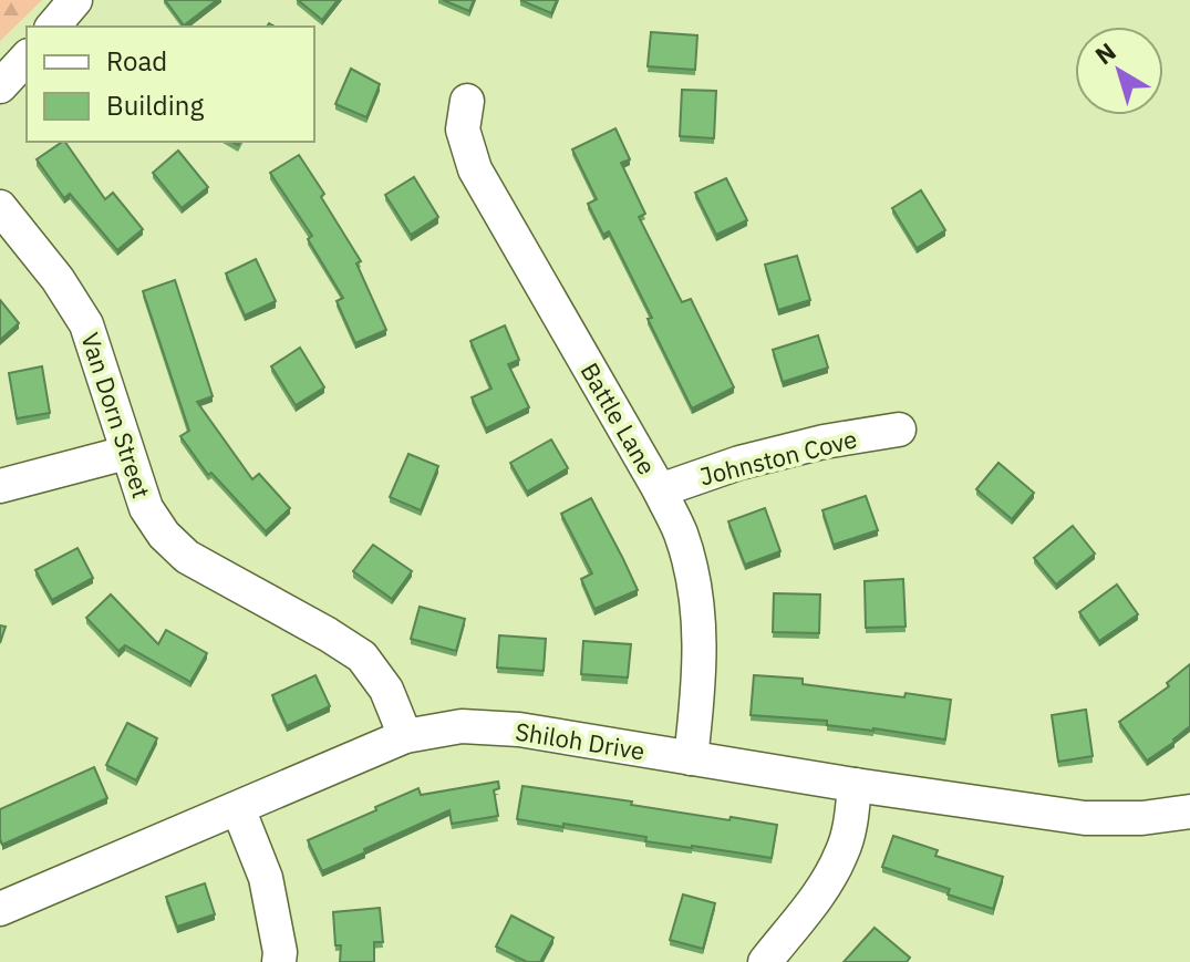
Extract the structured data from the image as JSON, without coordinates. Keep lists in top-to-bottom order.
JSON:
{
  "streets": {
    "street": [
      "Van Dorn Street",
      "Battle Lane",
      "Johnston Cove",
      "Shiloh Drive"
    ]
  },
  "crossings": [
    ["Van Dorn Street", "Shiloh Drive"],
    ["Battle Lane", "Johnston Cove"],
    ["Battle Lane", "Shiloh Drive"]
  ],
  "legend": ["Road", "Building"],
  "north": "top left"
}
